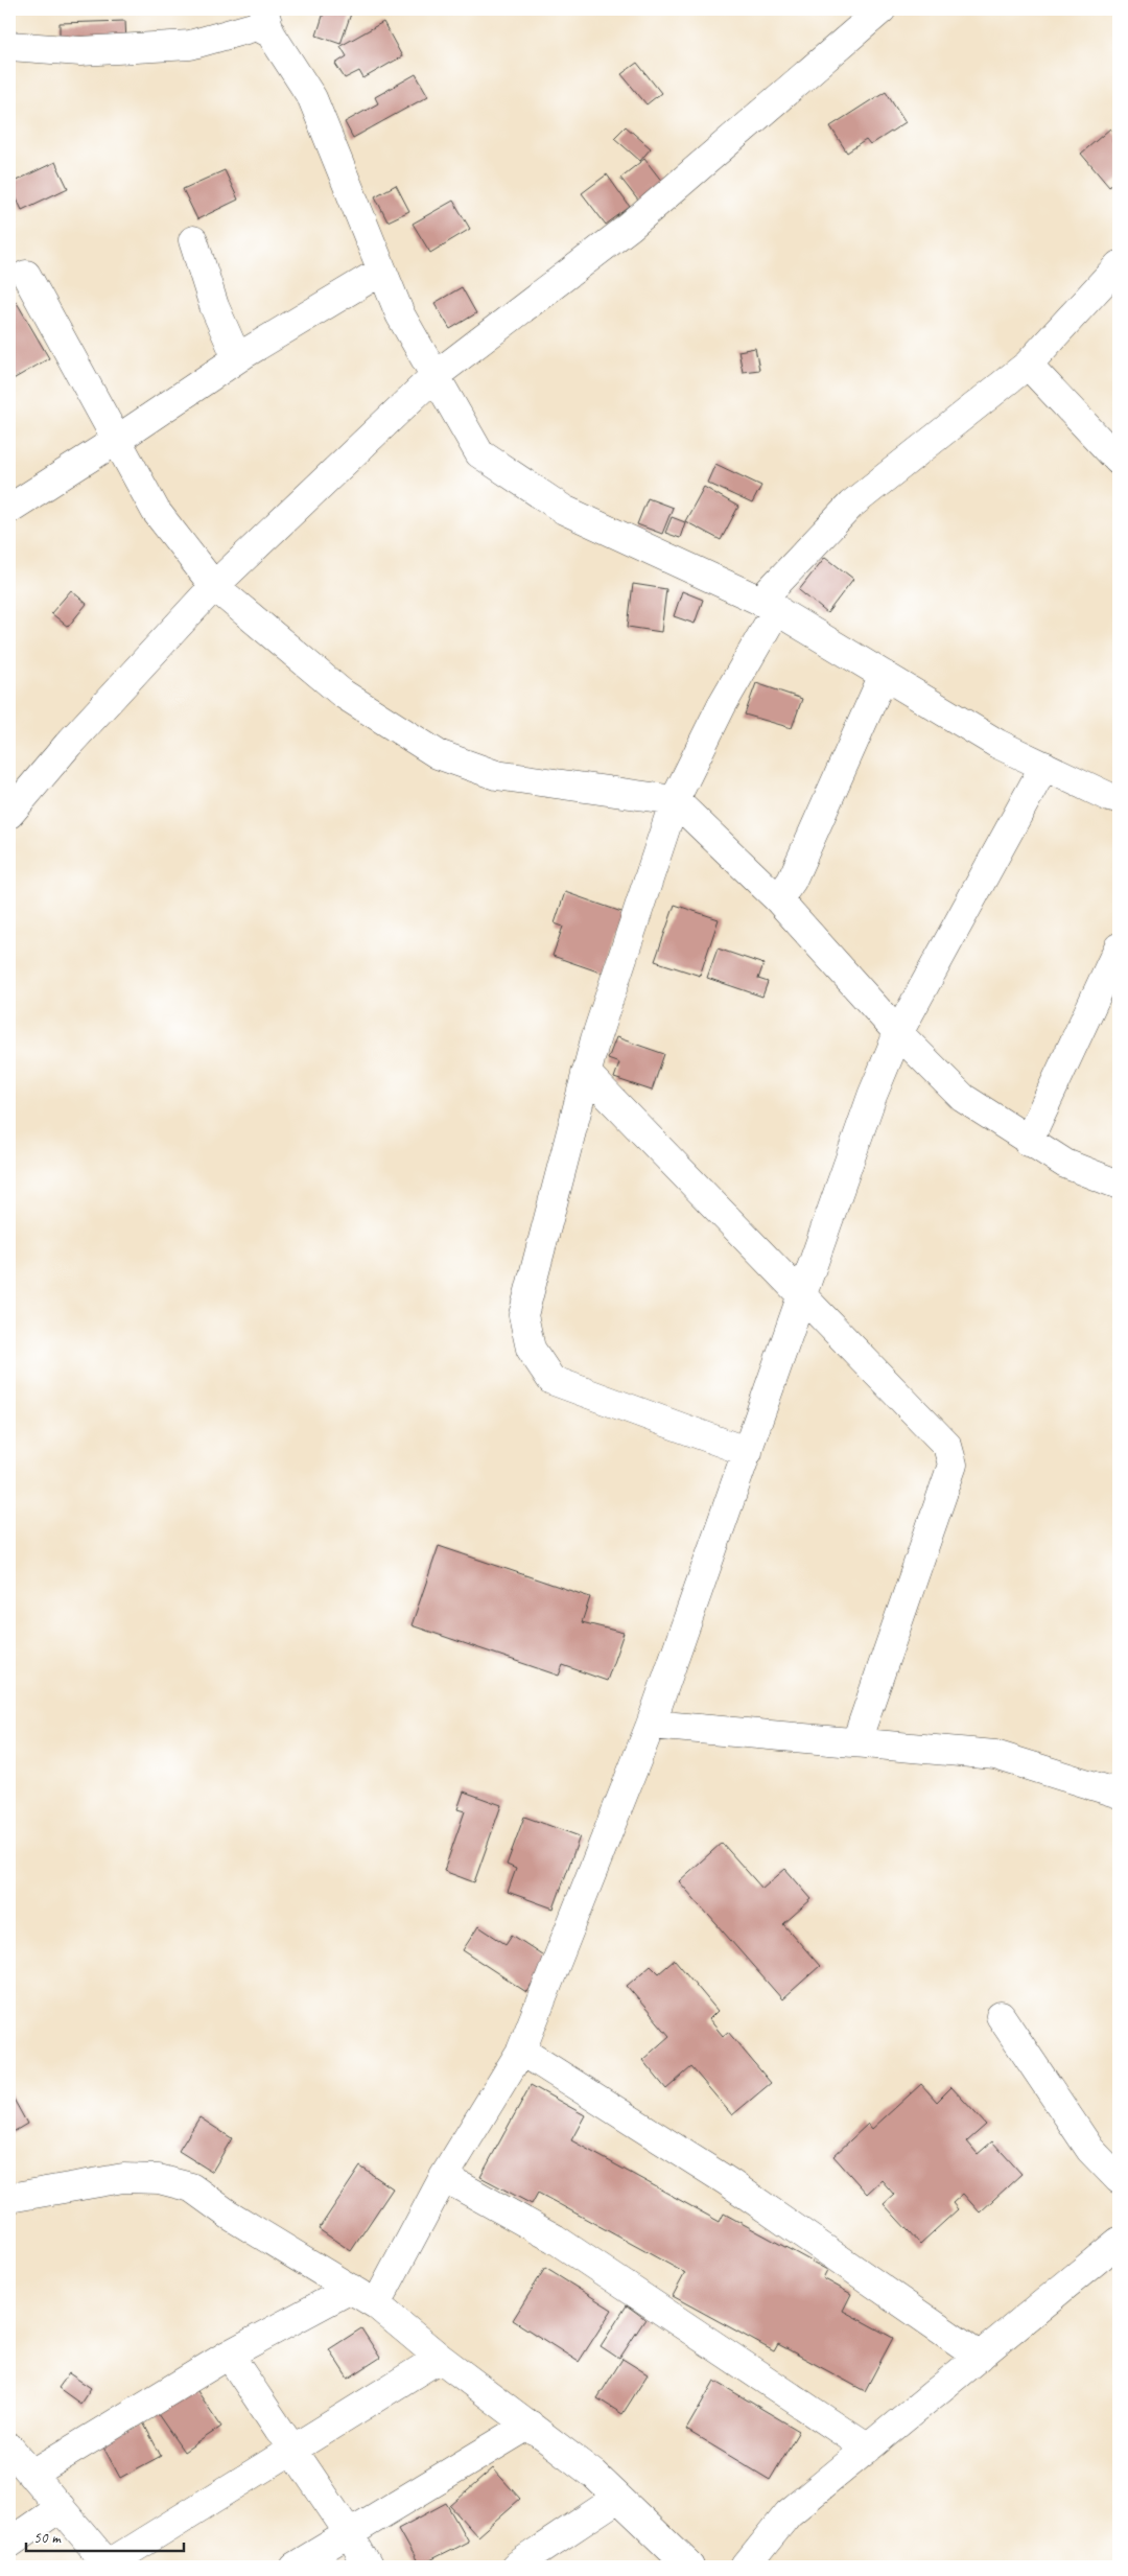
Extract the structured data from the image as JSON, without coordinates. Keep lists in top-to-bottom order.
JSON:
{
  "scale_bar": "50 m"
}
